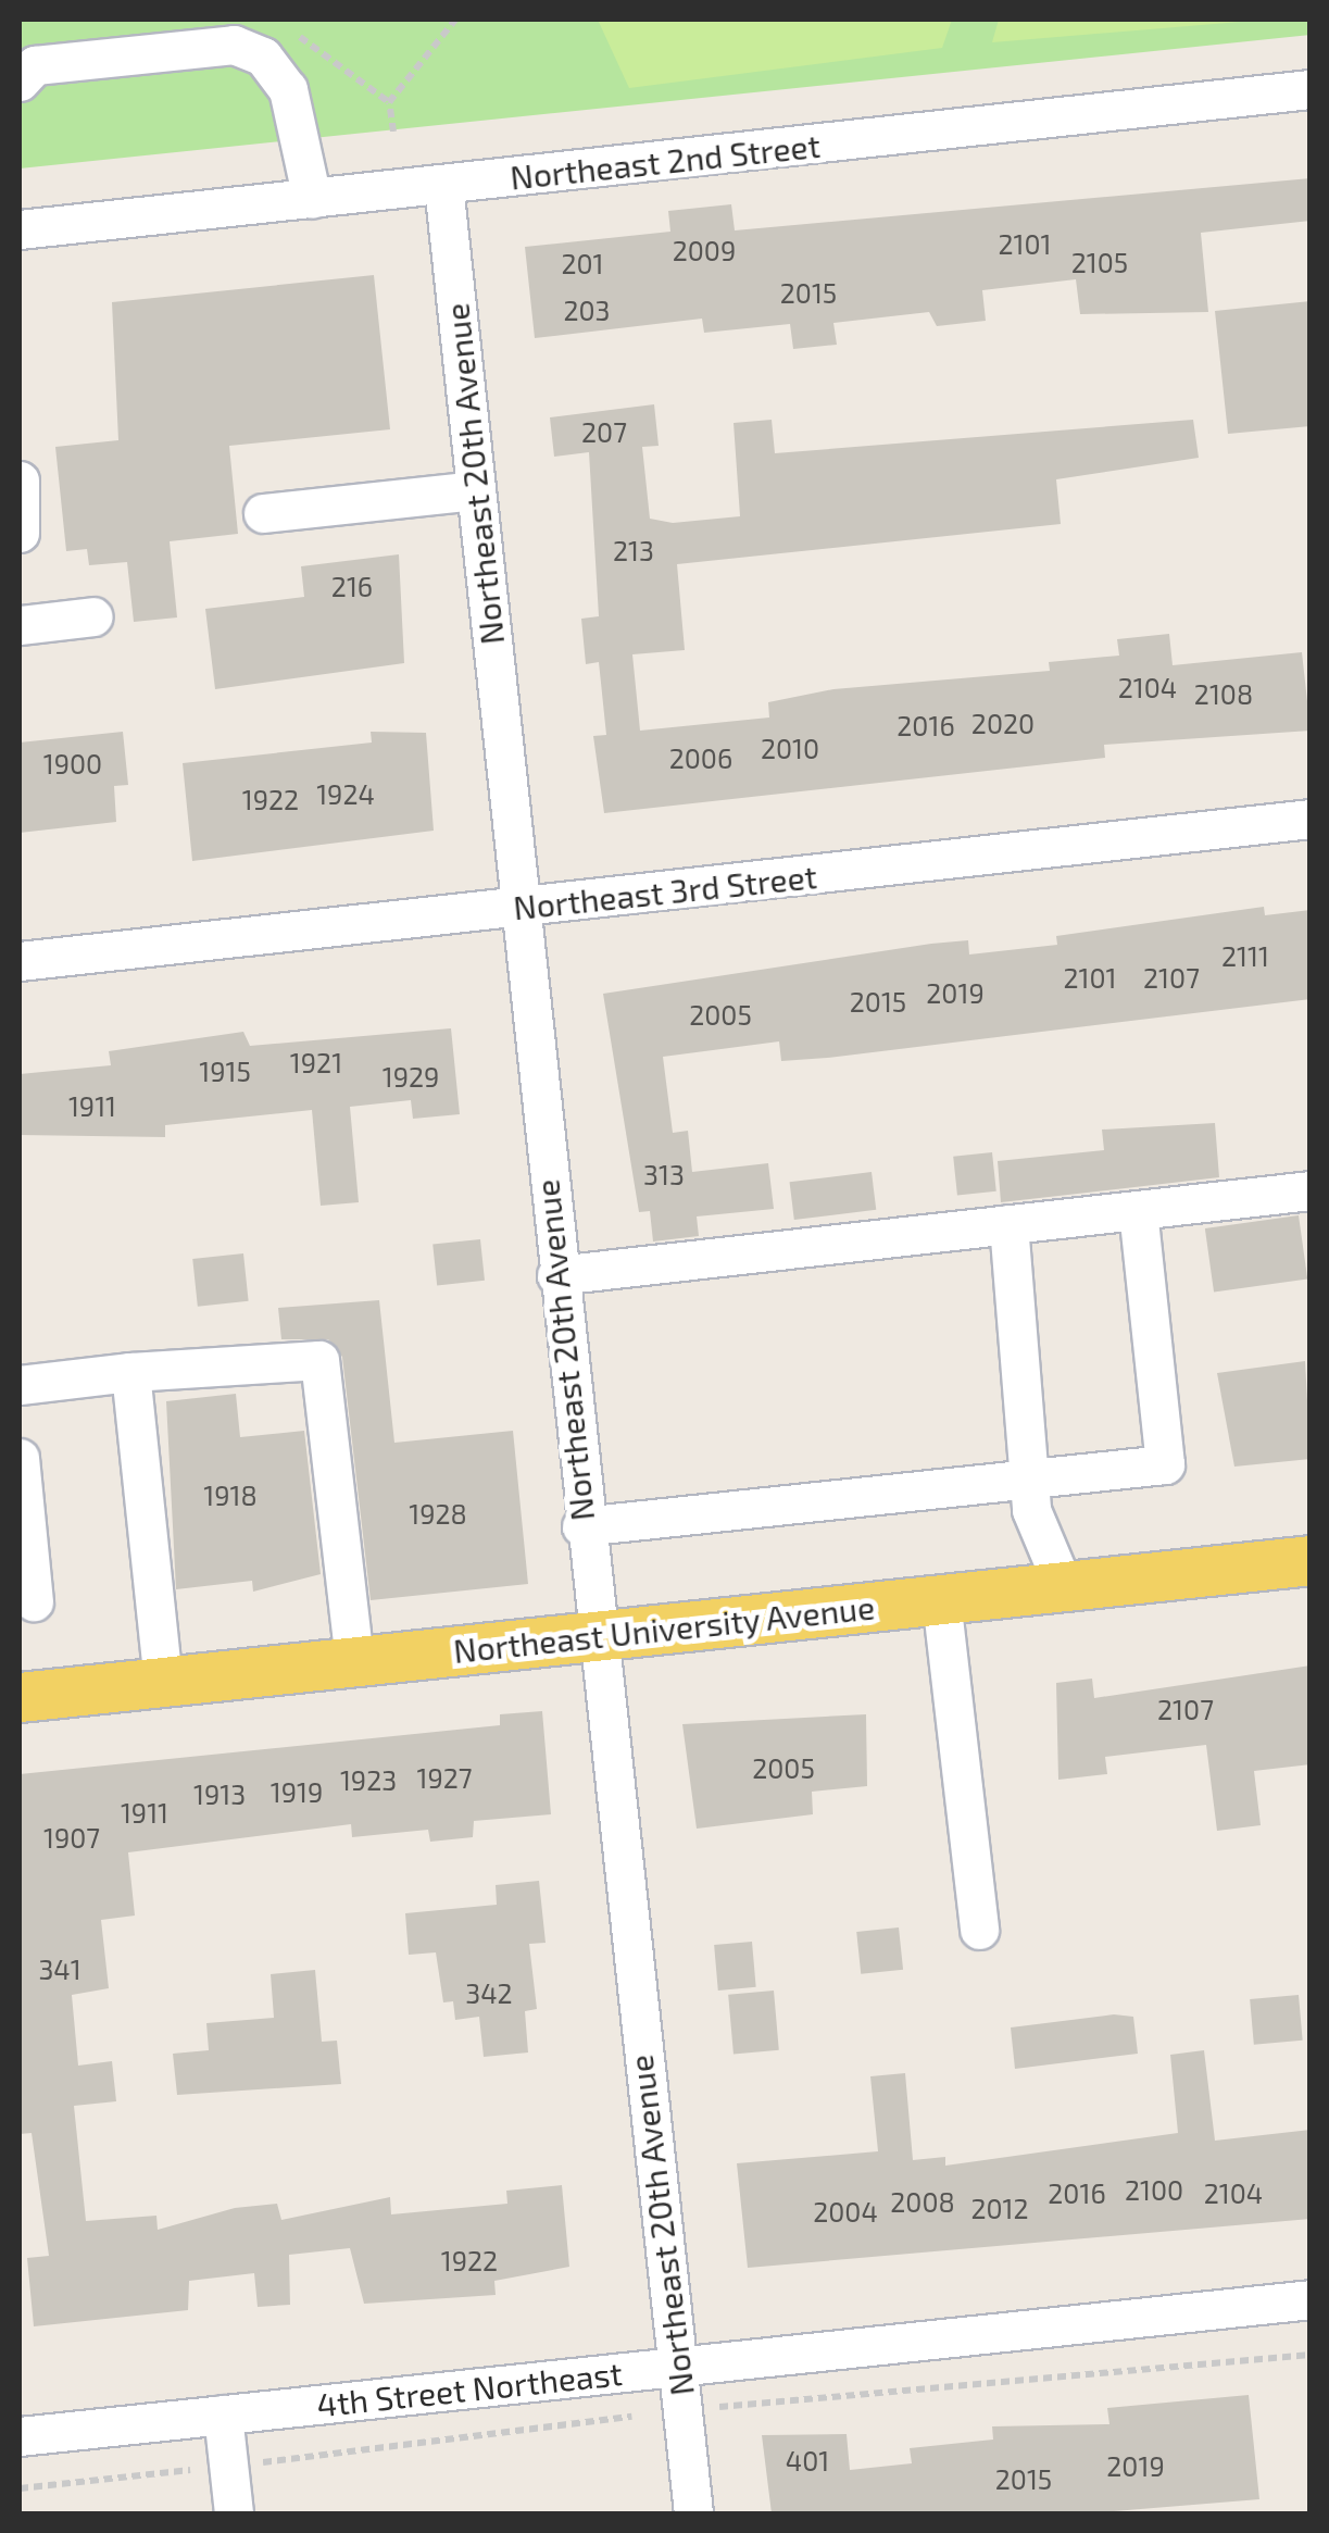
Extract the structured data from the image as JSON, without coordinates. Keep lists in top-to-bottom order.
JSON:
{
  "streets": {
    "main road": ["Northeast University Avenue"],
    "street": [
      "Northeast 2nd Street",
      "Northeast 20th Avenue",
      "Northeast 3rd Street",
      "4th Street Northeast"
    ]
  },
  "crossings": [
    ["Northeast 2nd Street", "Northeast 20th Avenue"],
    ["Northeast 20th Avenue", "Northeast 3rd Street"],
    ["Northeast 20th Avenue", "Northeast University Avenue"],
    ["Northeast 20th Avenue", "4th Street Northeast"]
  ],
  "house_numbers": [
    "2101",
    "2009",
    "2105",
    "201",
    "2015",
    "203",
    "207",
    "213",
    "216",
    "2104",
    "2108",
    "2020",
    "2016",
    "2010",
    "2006",
    "1900",
    "1924",
    "1922",
    "2111",
    "2101",
    "2107",
    "2019",
    "2015",
    "2005",
    "1921",
    "1915",
    "1929",
    "1911",
    "313",
    "1918",
    "1928",
    "2107",
    "2005",
    "1927",
    "1923",
    "1919",
    "1913",
    "1911",
    "1907",
    "341",
    "342",
    "2100",
    "2016",
    "2104",
    "2008",
    "2012",
    "2004",
    "1922",
    "401",
    "2019",
    "2015"
  ]
}
